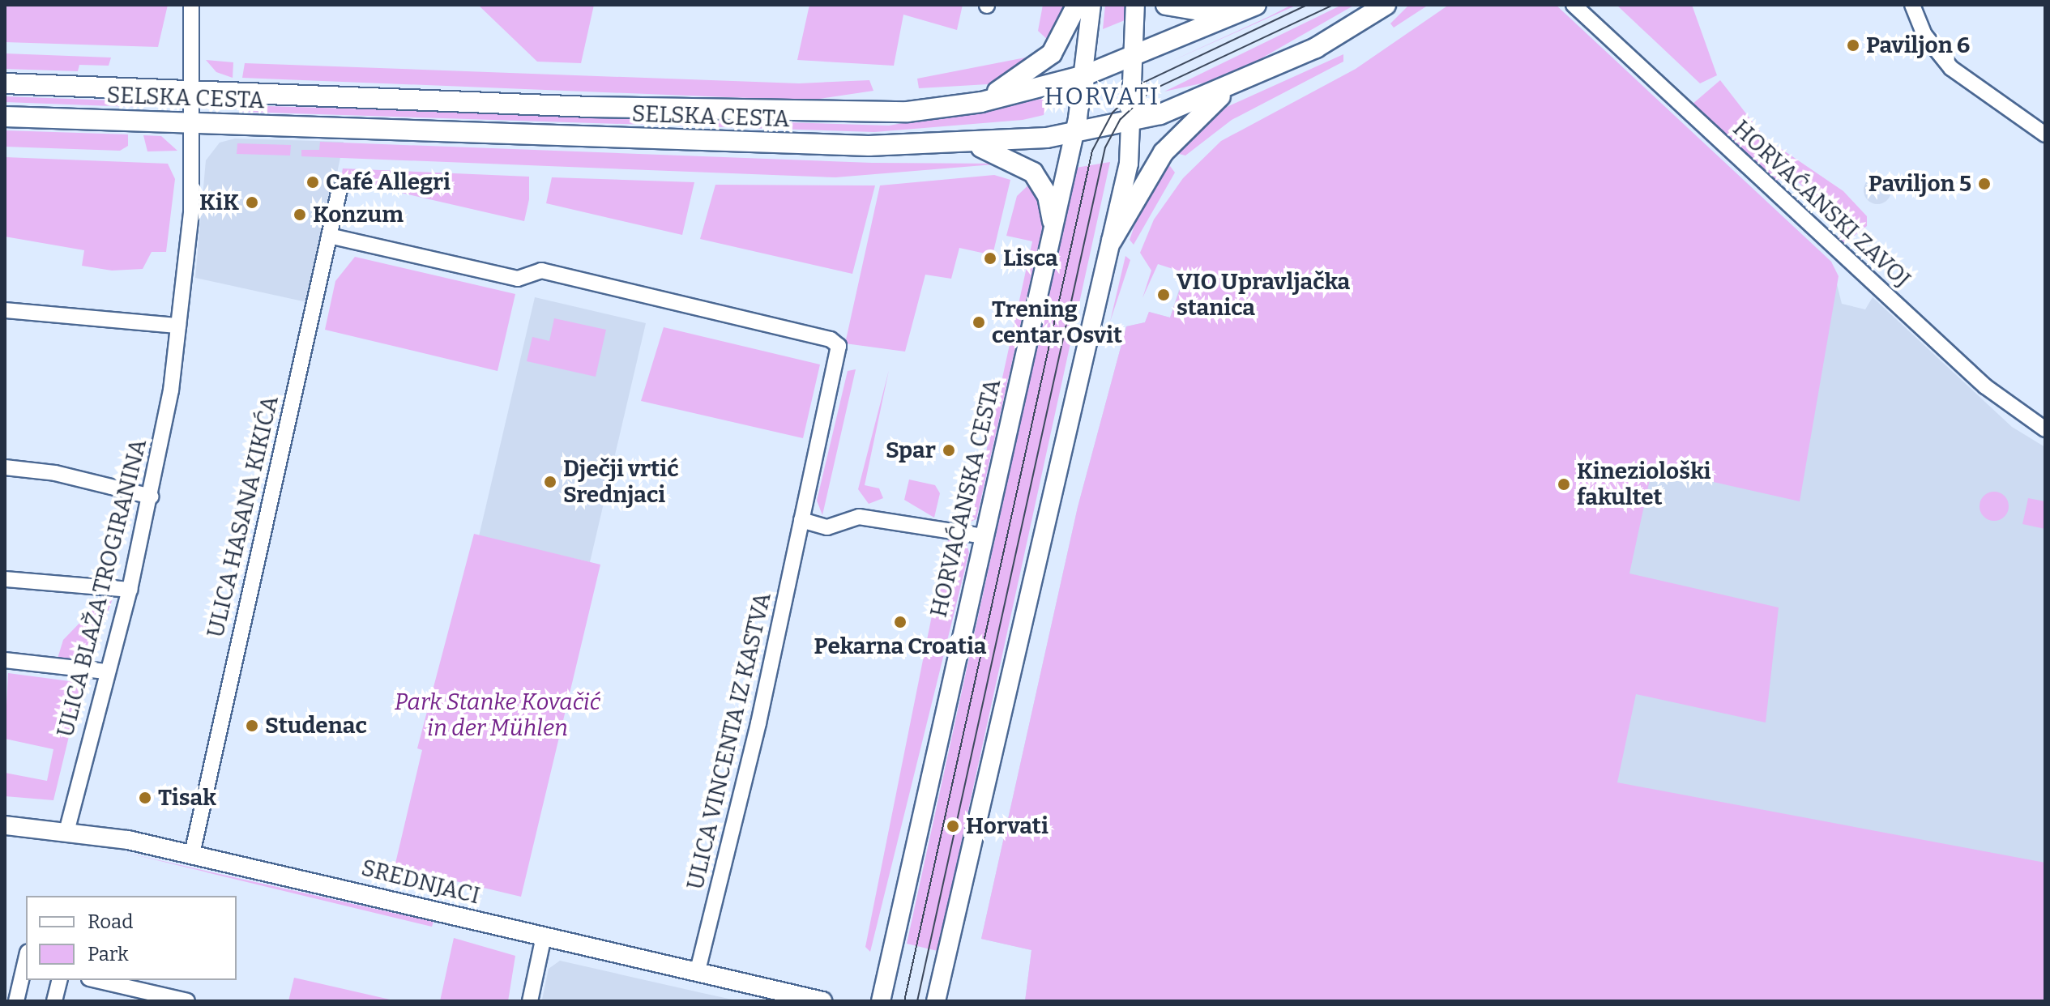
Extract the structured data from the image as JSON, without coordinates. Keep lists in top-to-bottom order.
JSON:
{
  "streets": {
    "main road": ["SELSKA CESTA"],
    "street": [
      "HORVAĆANSKI ZAVOJ",
      "HORVAĆANSKA CESTA",
      "ULICA HASANA KIKIĆA",
      "ULICA BLAŽA TROGIRANINA",
      "ULICA VINCENTA IZ KASTVA",
      "SREDNJACI"
    ]
  },
  "crossings": [
    ["SELSKA CESTA", "HORVAĆANSKA CESTA"],
    ["SELSKA CESTA", "ULICA BLAŽA TROGIRANINA"],
    ["ULICA HASANA KIKIĆA", "ULICA VINCENTA IZ KASTVA"],
    ["ULICA HASANA KIKIĆA", "SREDNJACI"],
    ["ULICA BLAŽA TROGIRANINA", "SREDNJACI"],
    ["ULICA VINCENTA IZ KASTVA", "SREDNJACI"]
  ],
  "districts": ["HORVATI"],
  "parks": ["Park Stanke Kovačić in der Mühlen"],
  "places": [
    "Paviljon 6",
    "Café Allegri",
    "Paviljon 5",
    "KiK",
    "Konzum",
    "Lisca",
    "VIO Upravljačka stanica",
    "Trening centar Osvit",
    "Spar",
    "Dječji vrtić Srednjaci",
    "Kineziološki fakultet",
    "Pekarna Croatia",
    "Studenac",
    "Tisak",
    "Horvati"
  ],
  "legend": ["Road", "Park"]
}
